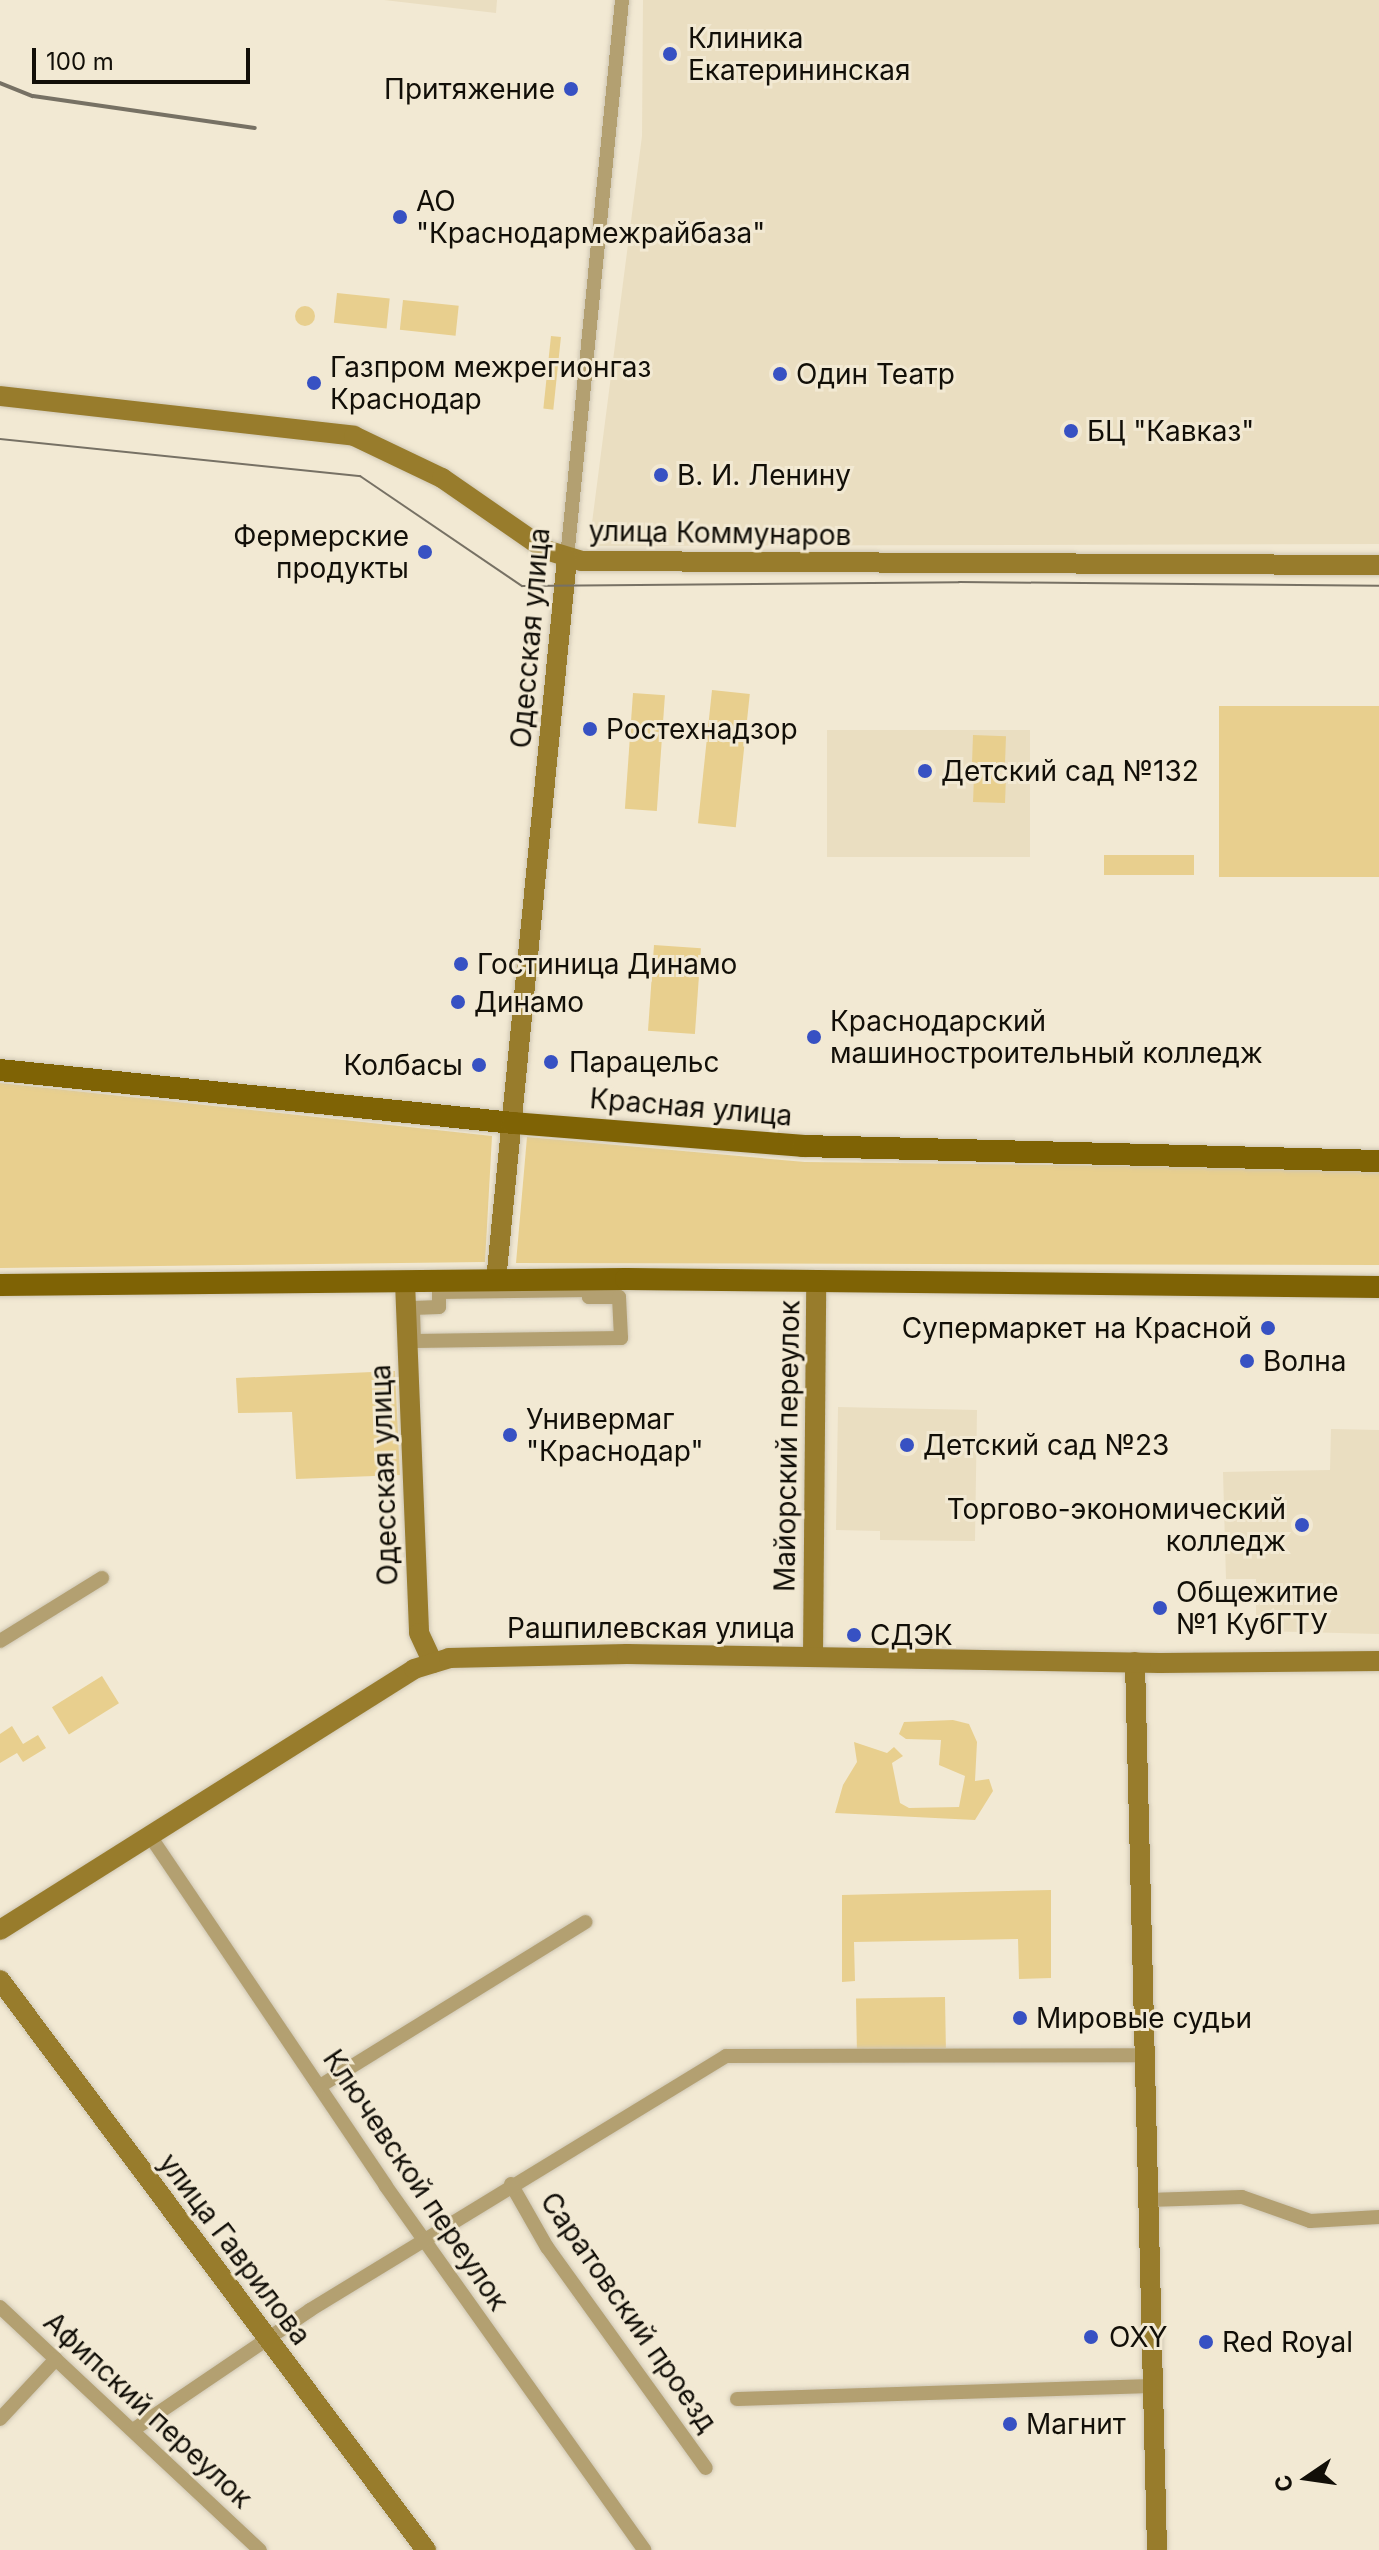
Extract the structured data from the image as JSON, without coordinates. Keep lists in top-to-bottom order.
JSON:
{
  "streets": {
    "main road": ["Красная улица"],
    "street": [
      "улица Коммунаров",
      "Одесская улица",
      "Майорский переулок",
      "Рашпилевская улица",
      "Ключевской переулок",
      "улица Гаврилова",
      "Саратовский проезд",
      "Афипский переулок"
    ]
  },
  "crossings": [
    ["улица Коммунаров", "Одесская улица"],
    ["Одесская улица", "Красная улица"],
    ["Одесская улица", "Рашпилевская улица"],
    ["Майорский переулок", "Рашпилевская улица"],
    ["Рашпилевская улица", "Ключевской переулок"]
  ],
  "places": [
    "Клиника Екатерининская",
    "Притяжение",
    "АО \"Краснодармежрайбаза\"",
    "Один Театр",
    "Газпром межрегионгаз Краснодар",
    "БЦ \"Кавказ\"",
    "В. И. Ленину",
    "Фермерские продукты",
    "Ростехнадзор",
    "Детский сад №132",
    "Гостиница Динамо",
    "Динамо",
    "Краснодарский машиностроительный колледж",
    "Парацельс",
    "Колбасы",
    "Супермаркет на Красной",
    "Волна",
    "Универмаг \"Краснодар\"",
    "Детский сад №23",
    "Торгово-экономический колледж",
    "Общежитие №1 КубГТУ",
    "СДЭК",
    "Мировые судьи",
    "OXY",
    "Red Royal",
    "Магнит"
  ],
  "scale_bar": "100 m",
  "north": "left"
}
